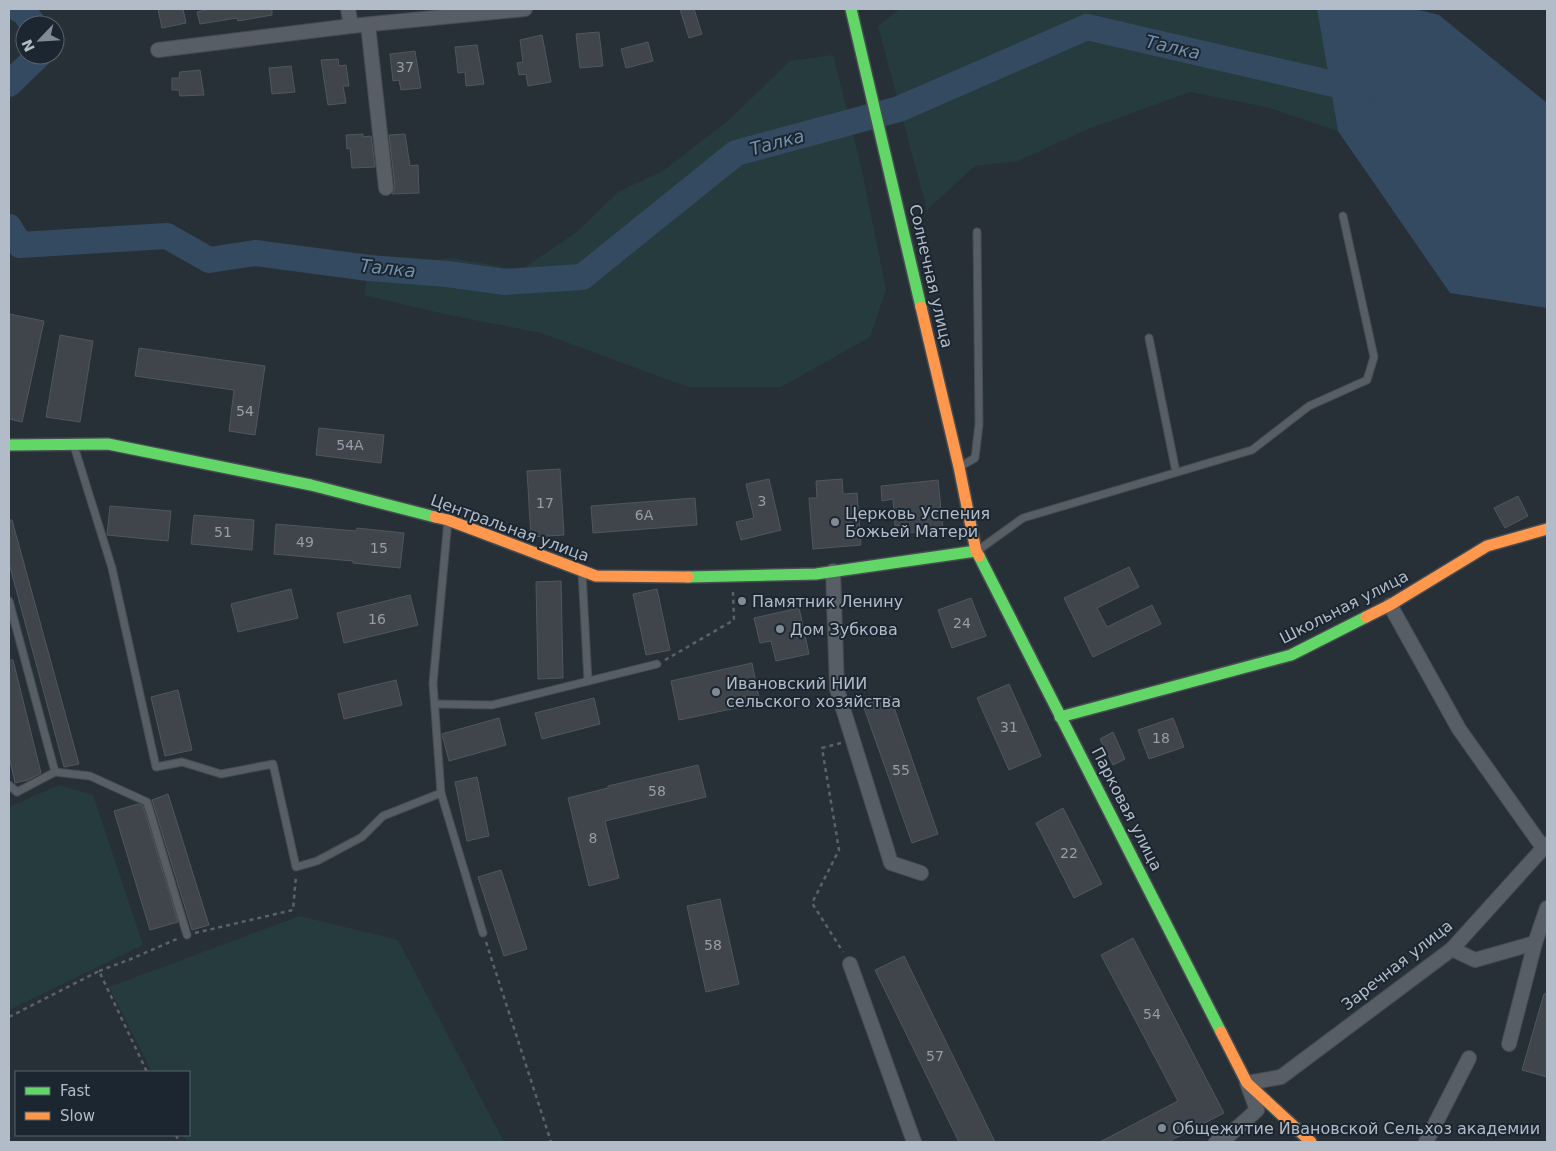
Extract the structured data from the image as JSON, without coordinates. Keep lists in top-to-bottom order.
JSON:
{
  "streets": {
    "street": [
      "Солнечная улица",
      "Центральная улица",
      "Школьная улица",
      "Парковая улица",
      "Заречная улица"
    ]
  },
  "crossings": [
    ["Солнечная улица", "Центральная улица"],
    ["Солнечная улица", "Парковая улица"],
    ["Центральная улица", "Парковая улица"],
    ["Школьная улица", "Парковая улица"],
    ["Парковая улица", "Заречная улица"]
  ],
  "water": ["Талка"],
  "places": [
    "Церковь Успения Божьей Матери",
    "Памятник Ленину",
    "Дом Зубкова",
    "Ивановский НИИ сельского хозяйства",
    "Общежитие Ивановской Сельхоз академии"
  ],
  "house_numbers": [
    "37",
    "54",
    "54А",
    "3",
    "17",
    "6А",
    "51",
    "49",
    "15",
    "16",
    "24",
    "31",
    "18",
    "55",
    "58",
    "8",
    "22",
    "58",
    "54",
    "57"
  ],
  "legend": ["Fast", "Slow"],
  "north": "bottom left"
}
